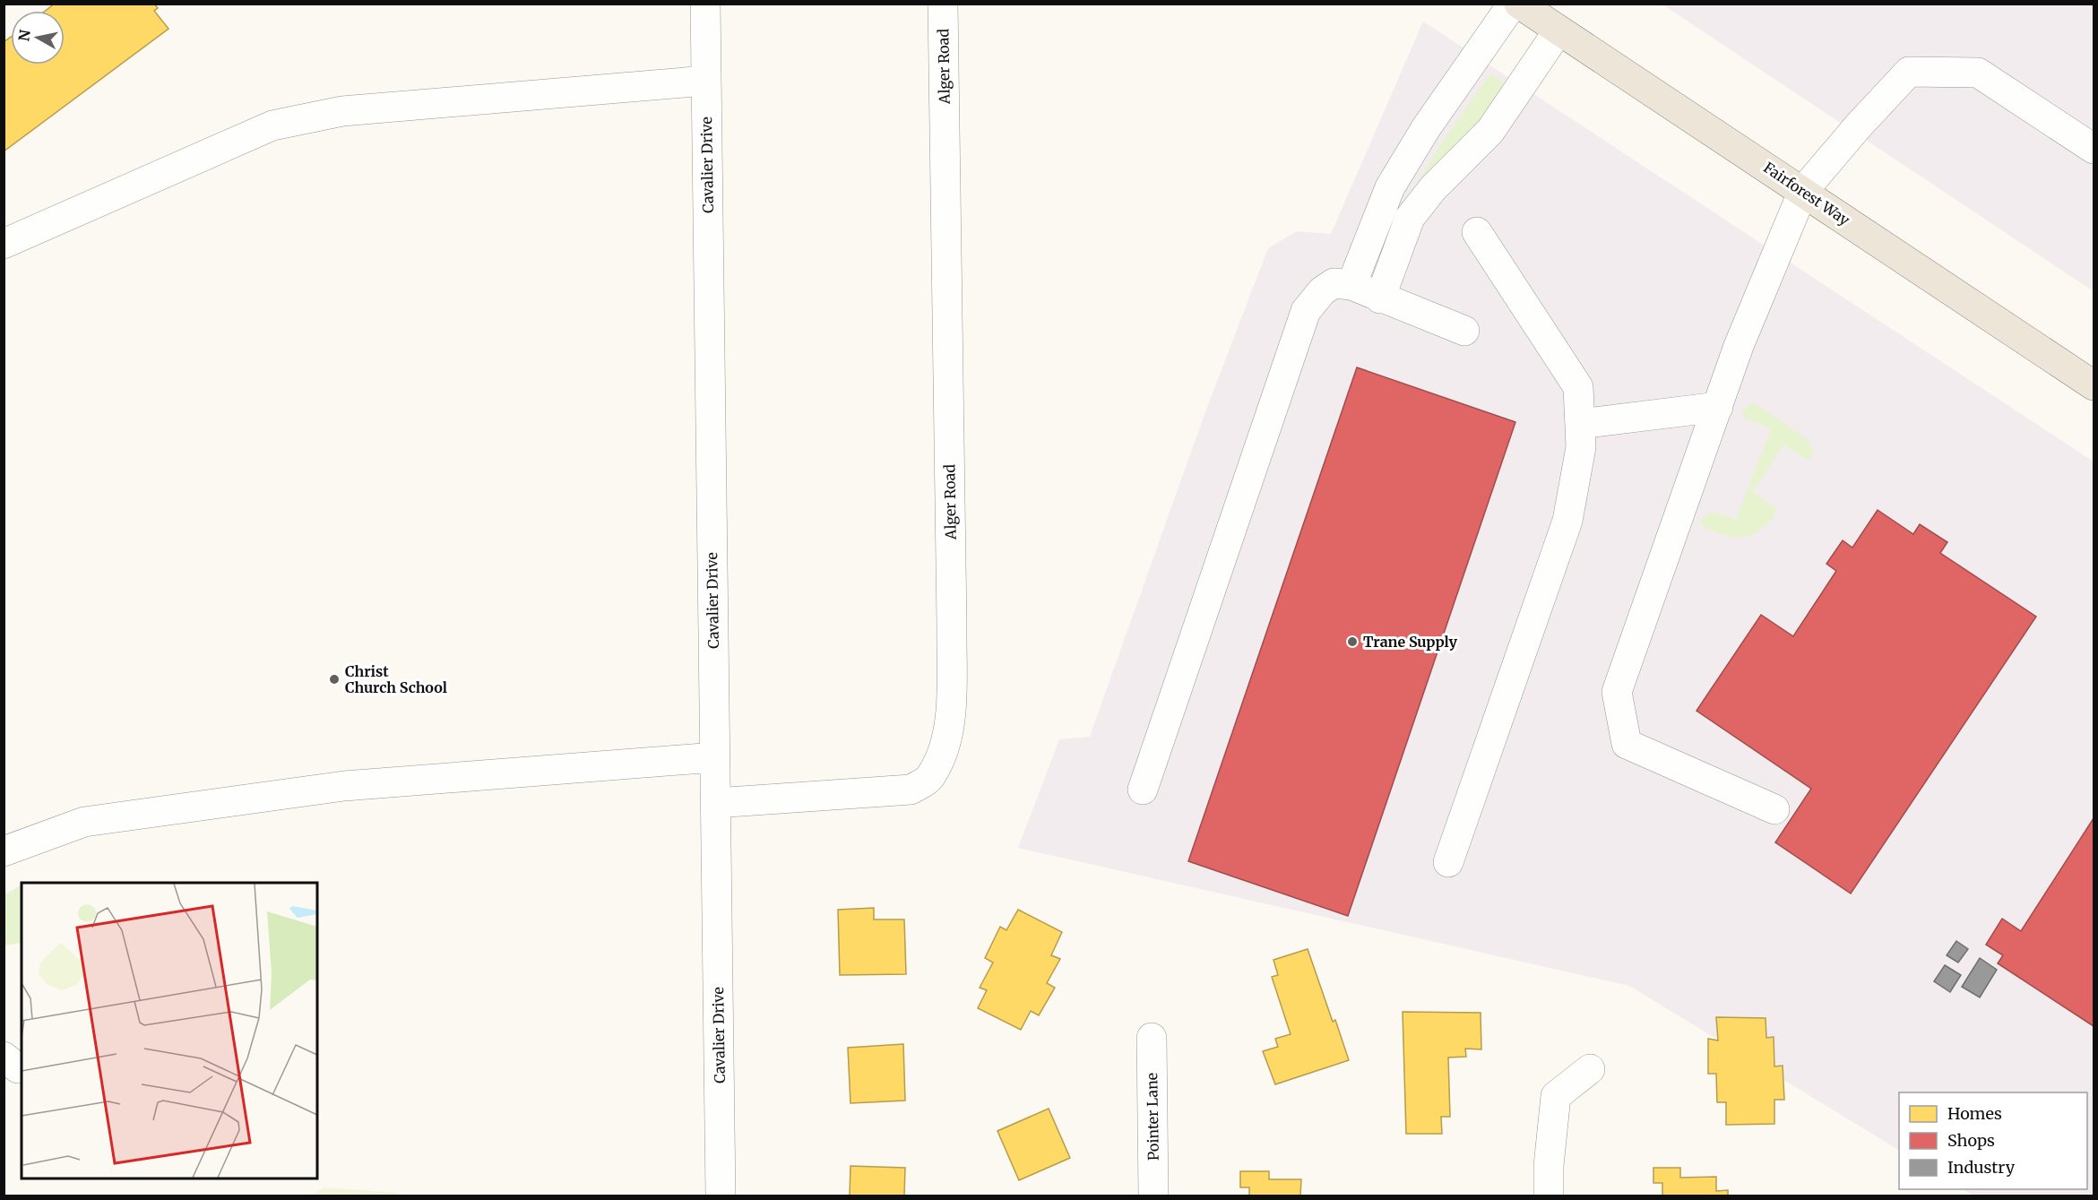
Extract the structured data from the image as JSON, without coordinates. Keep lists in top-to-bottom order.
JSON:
{
  "streets": {
    "main road": ["Fairforest Way"],
    "street": ["Alger Road", "Cavalier Drive", "Pointer Lane"]
  },
  "crossings": [
    ["Alger Road", "Cavalier Drive"]
  ],
  "places": ["Trane Supply", "Christ Church School"],
  "legend": ["Homes", "Shops", "Industry"],
  "north": "left"
}
